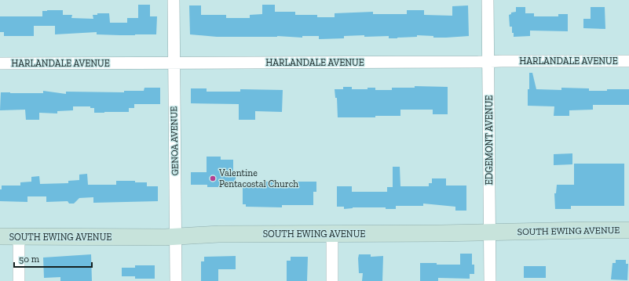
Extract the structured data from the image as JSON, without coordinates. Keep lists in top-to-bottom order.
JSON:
{
  "streets": {
    "street": [
      "HARLANDALE AVENUE",
      "EDGEMONT AVENUE",
      "GENOA AVENUE",
      "SOUTH EWING AVENUE"
    ]
  },
  "crossings": [
    ["HARLANDALE AVENUE", "EDGEMONT AVENUE"],
    ["HARLANDALE AVENUE", "GENOA AVENUE"],
    ["EDGEMONT AVENUE", "SOUTH EWING AVENUE"],
    ["GENOA AVENUE", "SOUTH EWING AVENUE"]
  ],
  "places": ["Valentine Pentacostal Church"],
  "scale_bar": "50 m"
}
